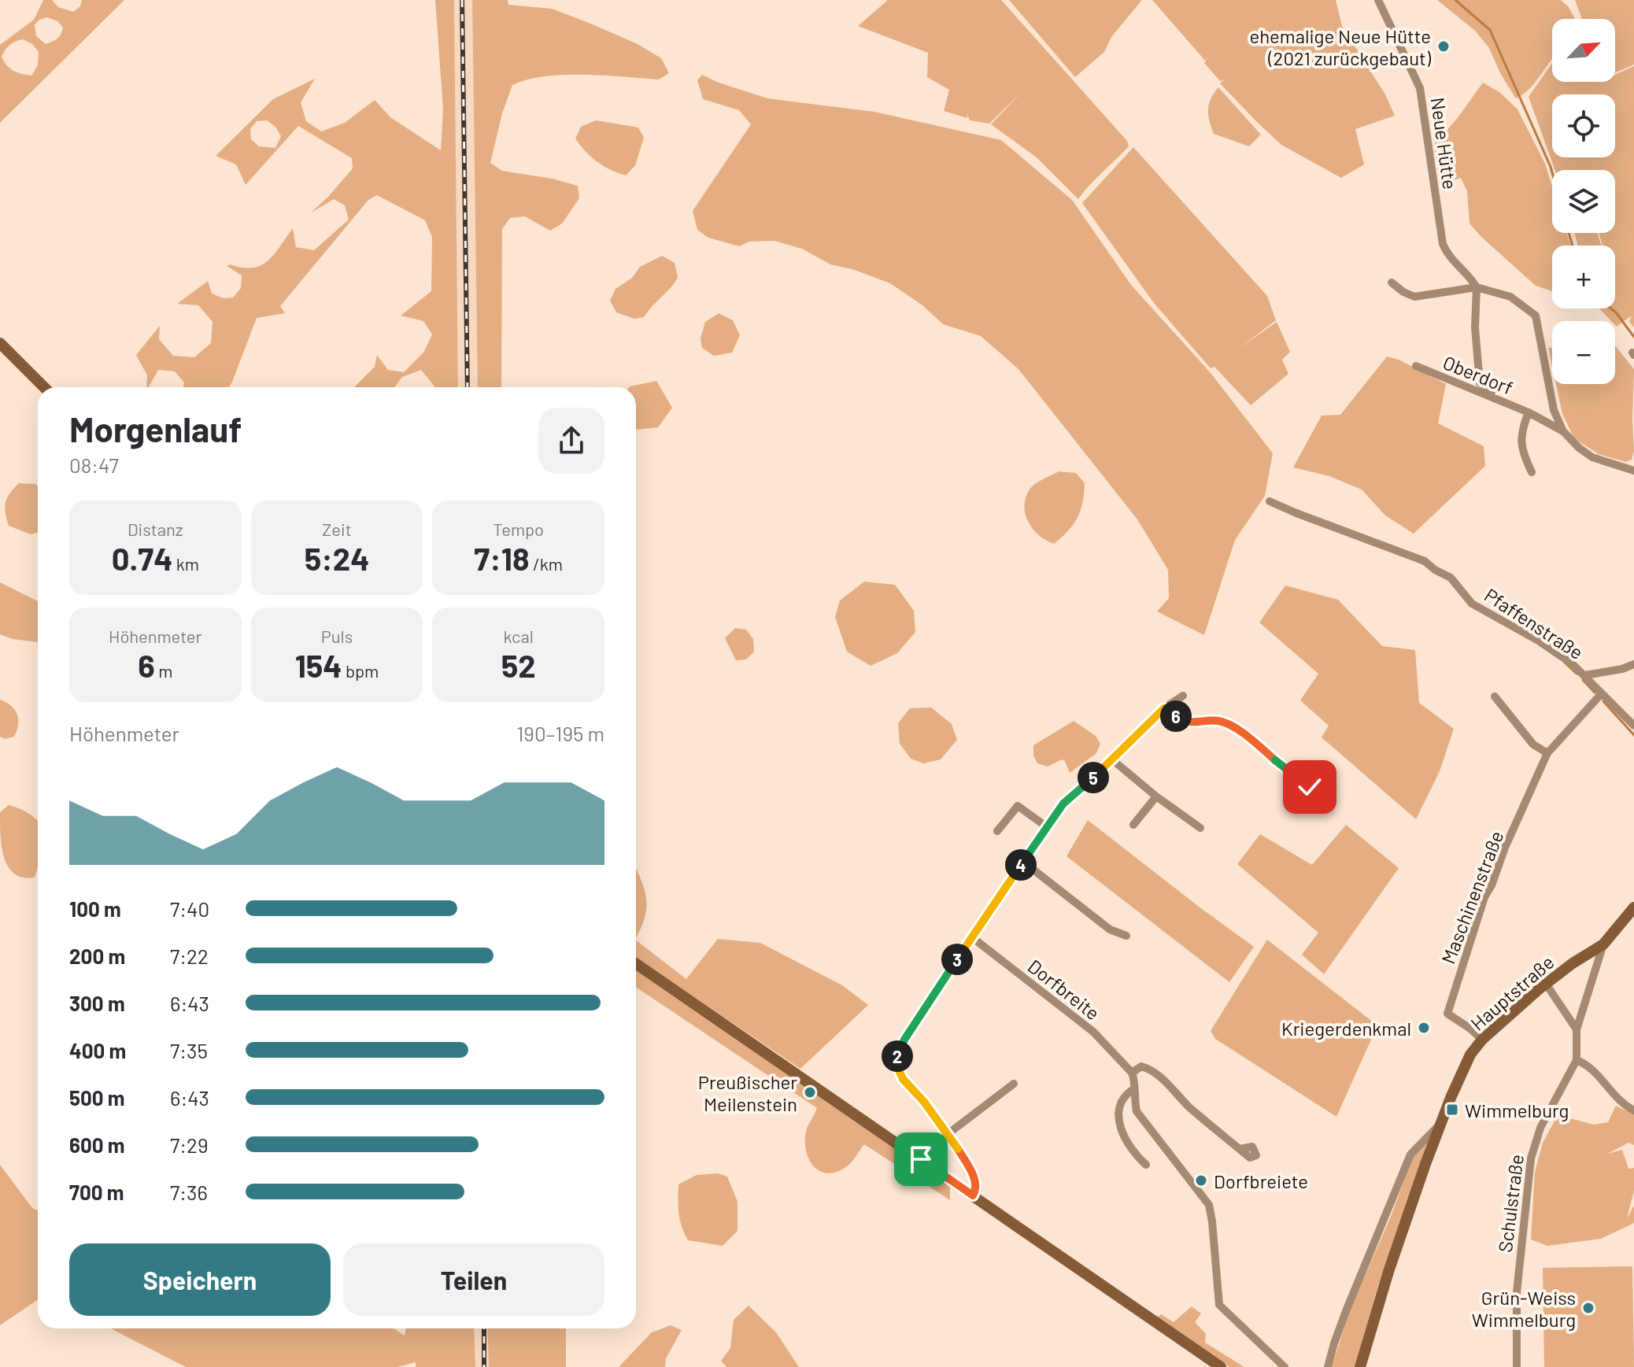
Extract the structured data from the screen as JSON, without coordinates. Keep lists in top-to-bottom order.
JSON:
{
  "streets": {
    "main road": ["Hauptstraße"],
    "street": [
      "Neue Hütte",
      "Oberdorf",
      "Pfaffenstraße",
      "Maschinenstraße",
      "Dorfbreite",
      "Schulstraße"
    ]
  },
  "crossings": [
    ["Pfaffenstraße", "Maschinenstraße"],
    ["Maschinenstraße", "Hauptstraße"],
    ["Hauptstraße", "Schulstraße"]
  ],
  "places": {
    "other": [
      "ehemalige Neue Hütte (2021 zurückgebaut)",
      "Kriegerdenkmal",
      "Preußischer Meilenstein",
      "Dorfbreiete",
      "Grün-Weiss Wimmelburg"
    ],
    "transit": ["Wimmelburg"]
  },
  "north": "top right",
  "page": {
    "map_buttons": ["+", "−"],
    "heading": ["Morgenlauf", "08:47"],
    "stats": [
      ["Distanz", "0.74 km"],
      ["Zeit", "5:24"],
      ["Tempo", "7:18 /km"],
      ["Höhenmeter", "6 m"],
      ["Puls", "154 bpm"],
      ["kcal", "52"]
    ],
    "pins": [
      "6",
      "5",
      "4",
      "3",
      "2"
    ],
    "chart": ["Höhenmeter", "190–195 m"],
    "list": [
      {
        "name": "100 m",
        "note": "7:40"
      },
      {
        "name": "200 m",
        "note": "7:22"
      },
      {
        "name": "300 m",
        "note": "6:43"
      },
      {
        "name": "400 m",
        "note": "7:35"
      },
      {
        "name": "500 m",
        "note": "6:43"
      },
      {
        "name": "600 m",
        "note": "7:29"
      },
      {
        "name": "700 m",
        "note": "7:36"
      }
    ],
    "buttons": ["Speichern", "Teilen"]
  }
}
